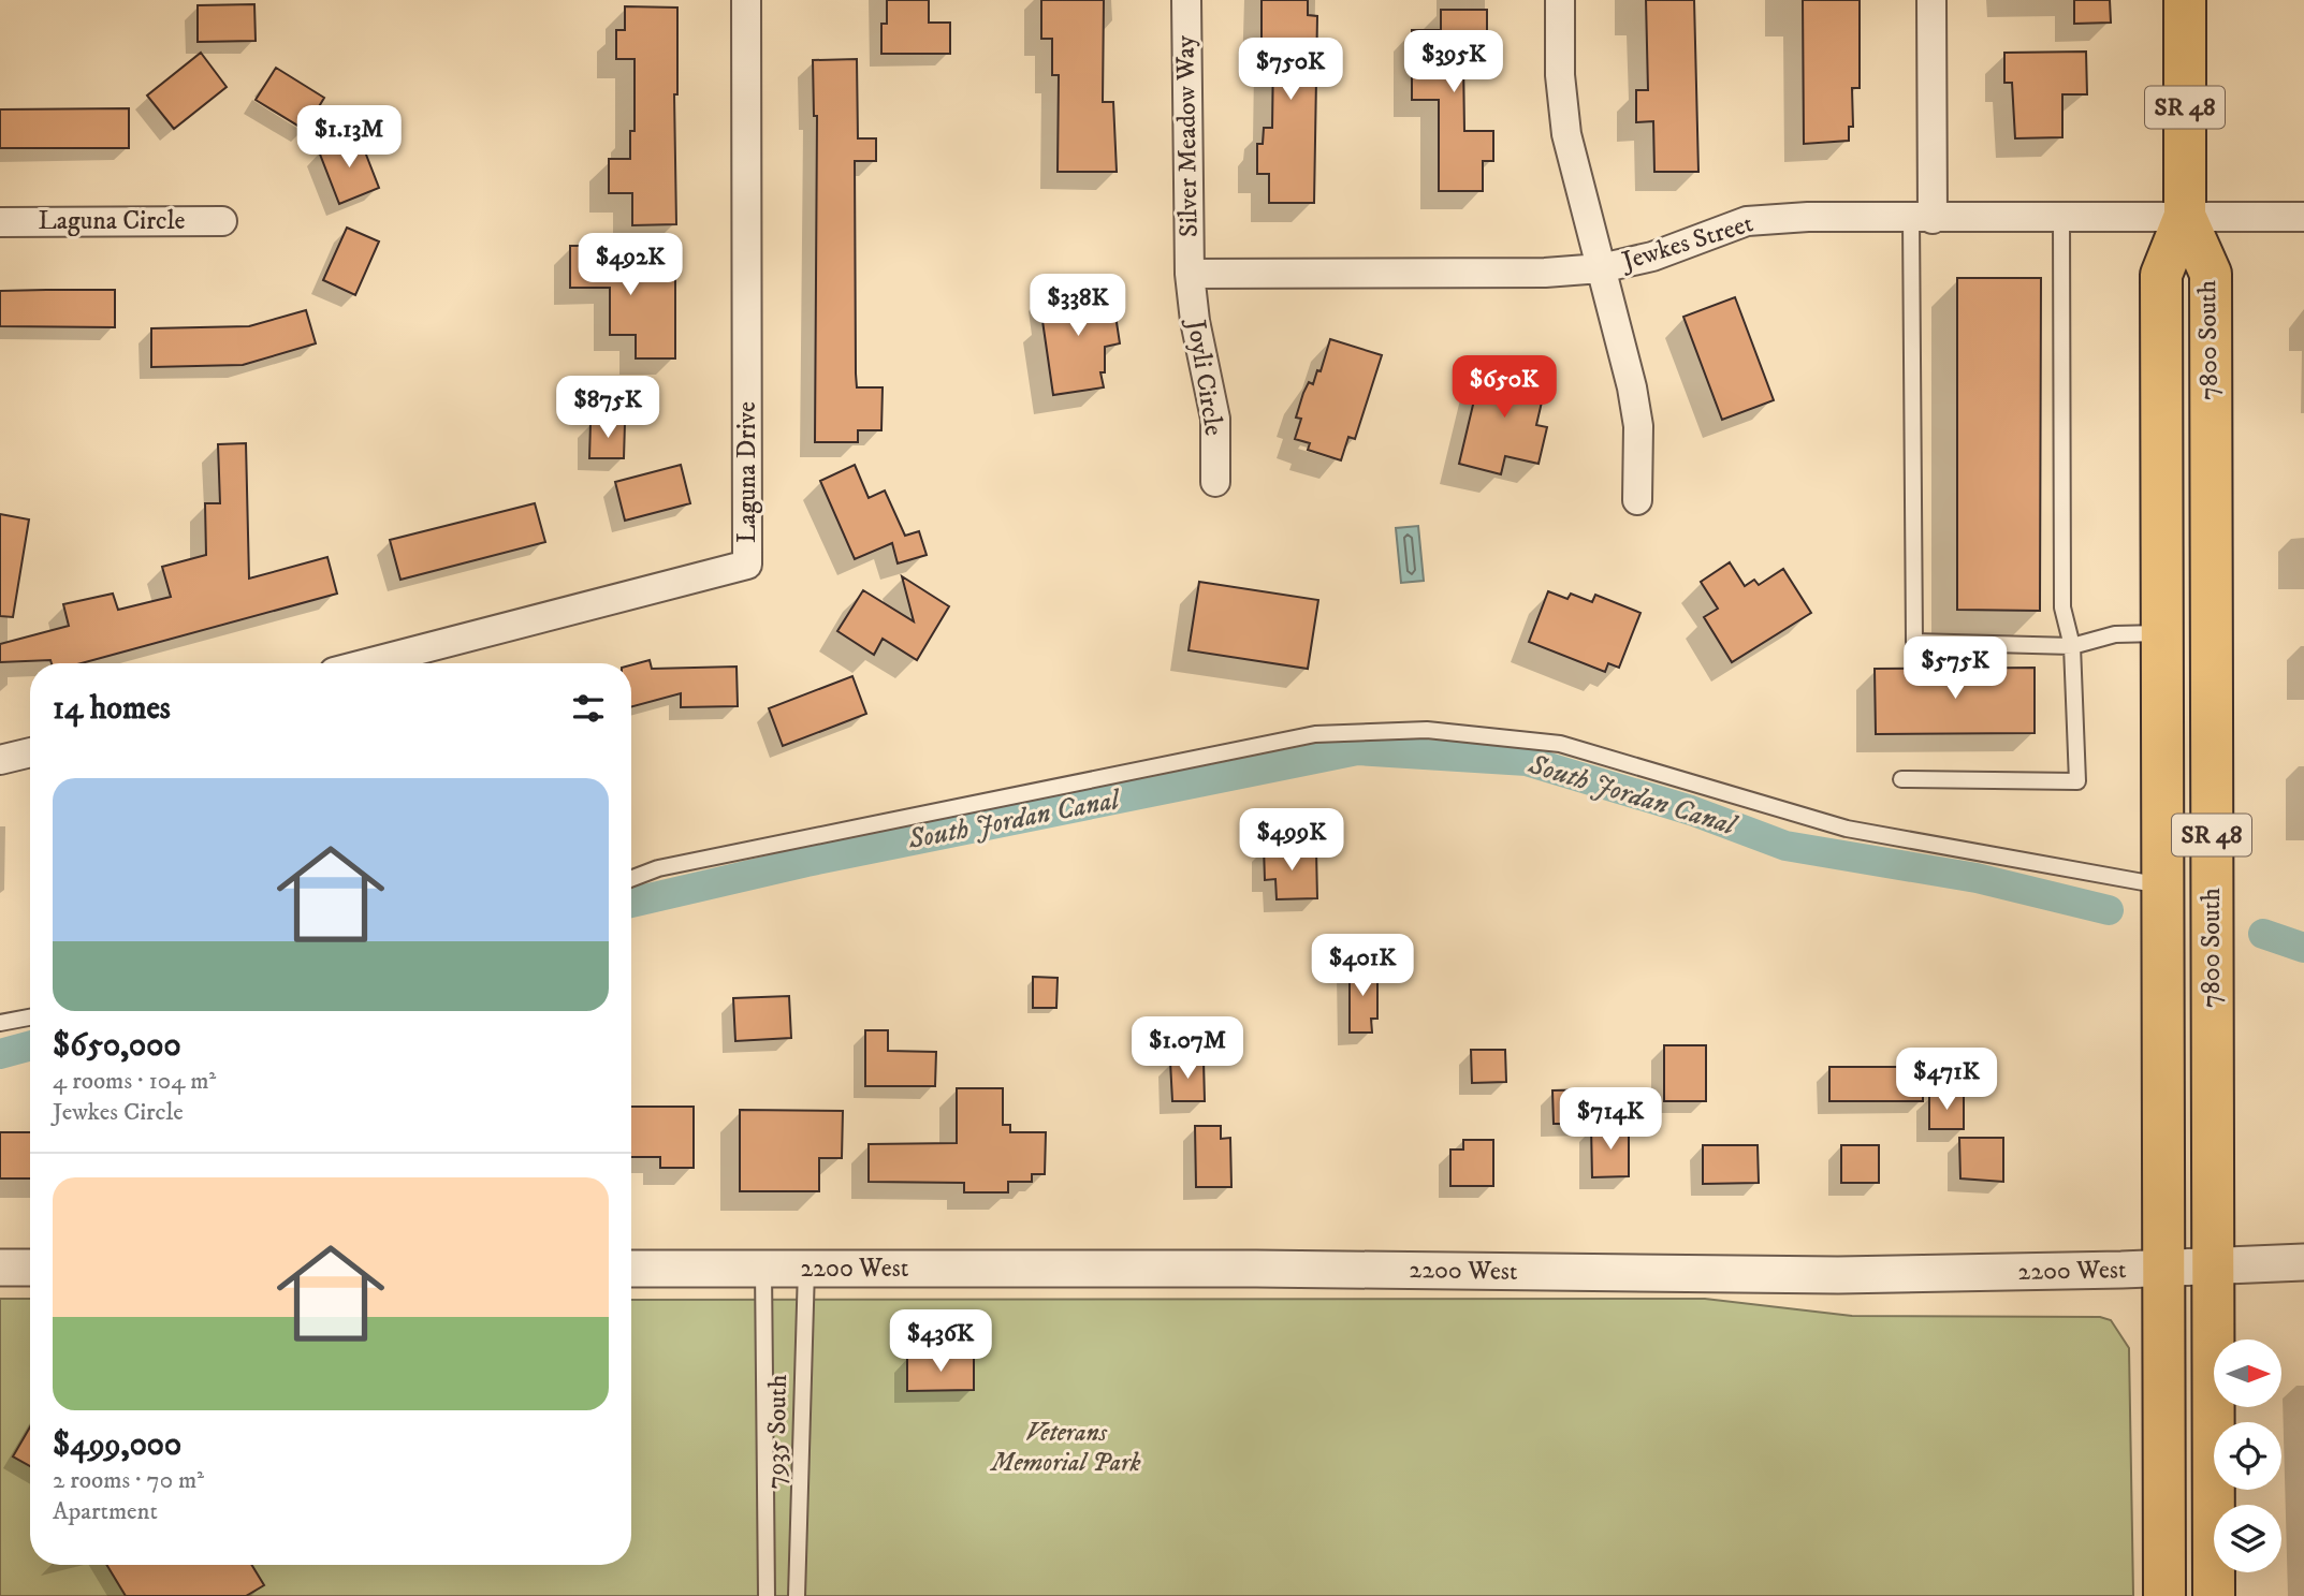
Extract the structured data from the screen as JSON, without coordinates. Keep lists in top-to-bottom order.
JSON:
{
  "streets": {
    "main road": ["SR 48", "7800 South"],
    "street": [
      "Silver Meadow Way",
      "Laguna Circle",
      "Jewkes Street",
      "Joyli Circle",
      "Laguna Drive",
      "2200 West"
    ],
    "lane": ["7935 South"]
  },
  "crossings": [
    ["Silver Meadow Way", "Jewkes Street"],
    ["Silver Meadow Way", "Joyli Circle"],
    ["Jewkes Street", "7800 South"],
    ["Jewkes Street", "Joyli Circle"],
    ["7800 South", "2200 West"],
    ["2200 West", "7935 South"]
  ],
  "water": ["South Jordan Canal"],
  "parks": ["Veterans Memorial Park"],
  "north": "right",
  "page": {
    "price": [
      "$395K",
      "$750K",
      "$1.13M",
      "$492K",
      "$338K",
      "$650K",
      "$875K",
      "$575K",
      "$499K",
      "$401K",
      "$1.07M",
      "$471K",
      "$714K",
      "$436K"
    ],
    "heading": "14 homes",
    "list": [
      {
        "name": "$650,000",
        "note": "4 rooms · 104 m² · Jewkes Circle"
      },
      {
        "name": "$499,000",
        "note": "2 rooms · 70 m² · Apartment"
      }
    ]
  }
}
